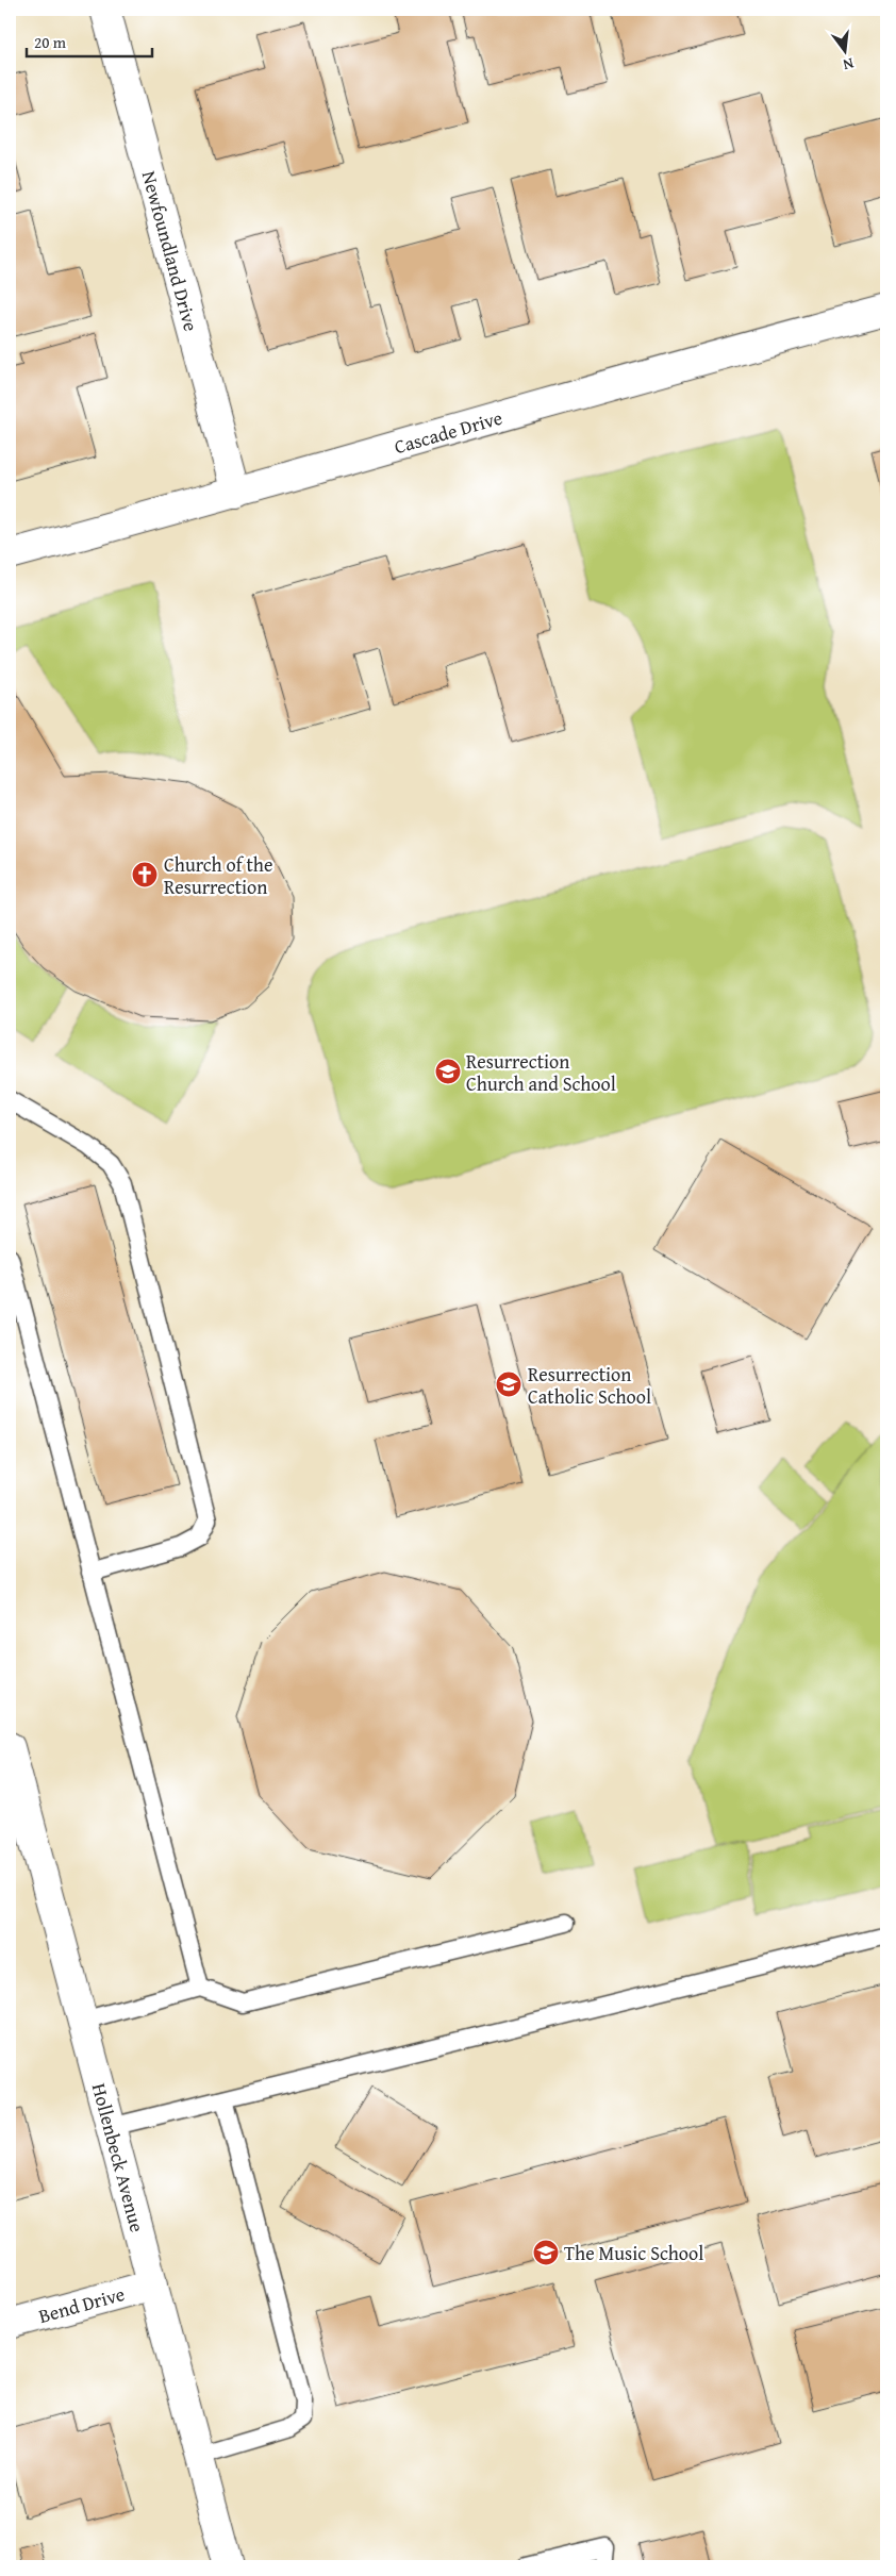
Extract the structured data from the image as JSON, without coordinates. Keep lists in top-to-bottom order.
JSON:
{
  "streets": {
    "street": [
      "Newfoundland Drive",
      "Cascade Drive",
      "Hollenbeck Avenue",
      "Bend Drive"
    ]
  },
  "crossings": [
    ["Newfoundland Drive", "Cascade Drive"],
    ["Hollenbeck Avenue", "Bend Drive"]
  ],
  "places": {
    "church": ["Church of the Resurrection"],
    "school or university": ["Resurrection Church and School", "Resurrection Catholic School", "The Music School"]
  },
  "scale_bar": "20 m",
  "north": "bottom"
}
